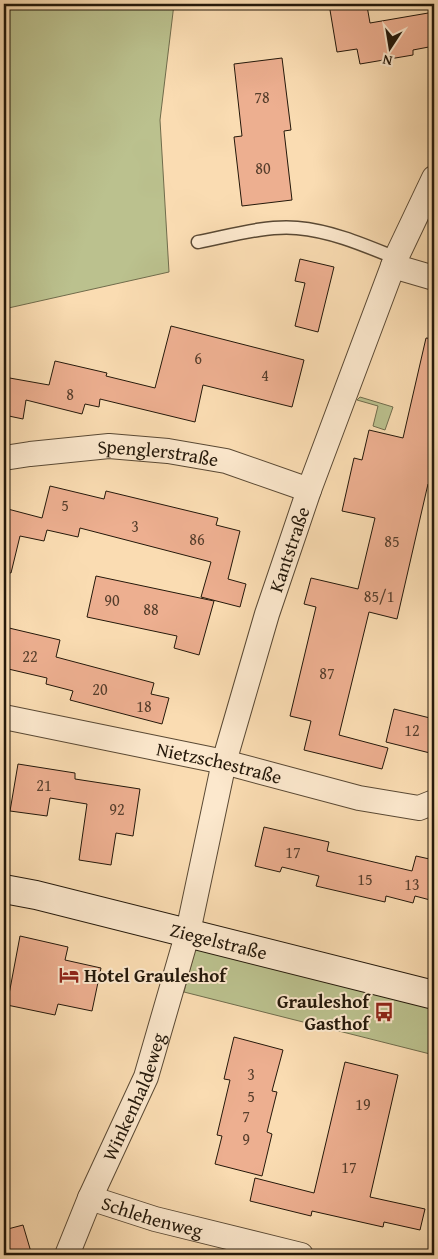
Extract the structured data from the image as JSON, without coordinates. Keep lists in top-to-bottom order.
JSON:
{
  "streets": {
    "main road": ["Ziegelstraße"],
    "street": [
      "Spenglerstraße",
      "Kantstraße",
      "Nietzschestraße",
      "Winkenhaldeweg",
      "Schlehenweg"
    ]
  },
  "crossings": [
    ["Spenglerstraße", "Kantstraße"],
    ["Kantstraße", "Nietzschestraße"],
    ["Kantstraße", "Ziegelstraße"],
    ["Kantstraße", "Winkenhaldeweg"],
    ["Ziegelstraße", "Winkenhaldeweg"],
    ["Winkenhaldeweg", "Schlehenweg"]
  ],
  "places": {
    "hotel": ["Hotel Grauleshof"],
    "bus stop": ["Grauleshof Gasthof"]
  },
  "house_numbers": [
    "78",
    "80",
    "6",
    "4",
    "8",
    "5",
    "3",
    "86",
    "85",
    "85/1",
    "90",
    "88",
    "22",
    "87",
    "20",
    "18",
    "12",
    "21",
    "92",
    "17",
    "15",
    "13",
    "3",
    "5",
    "19",
    "7",
    "9",
    "17"
  ],
  "north": "bottom"
}
